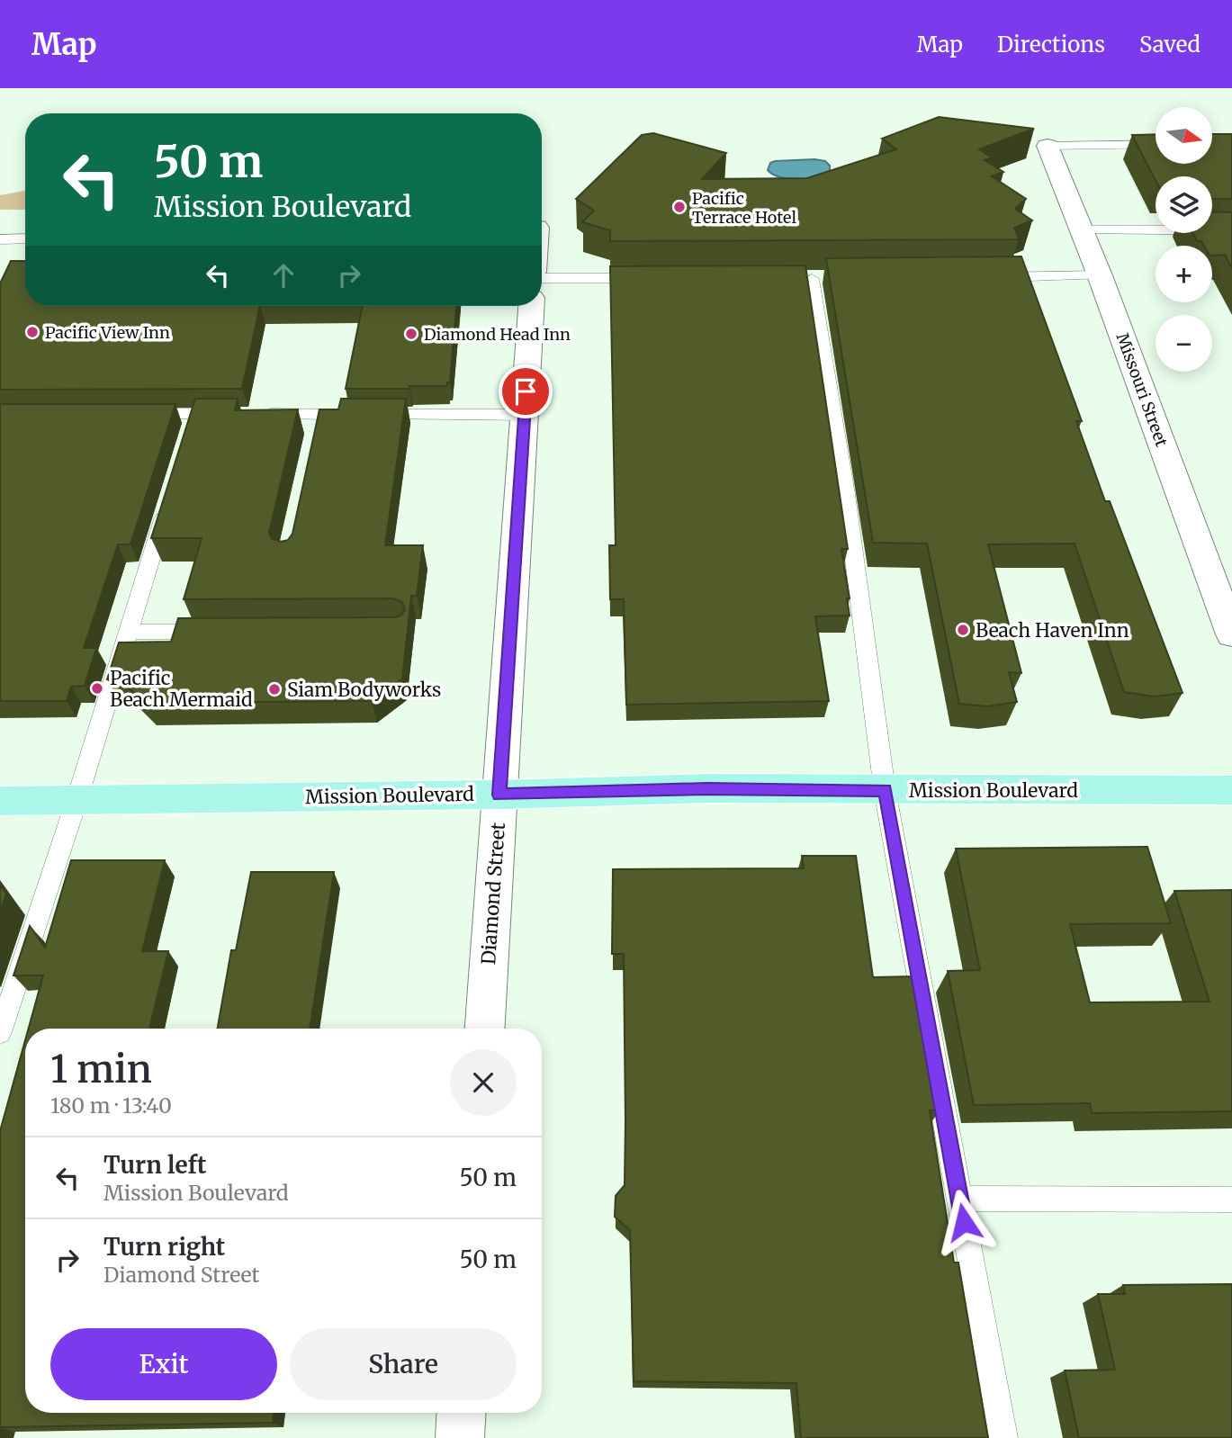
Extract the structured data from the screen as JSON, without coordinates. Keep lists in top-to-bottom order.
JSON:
{
  "streets": {
    "main road": ["Mission Boulevard"],
    "street": ["Missouri Street", "Diamond Street"]
  },
  "crossings": [
    ["Mission Boulevard", "Diamond Street"]
  ],
  "places": [
    "Pacific Terrace Hotel",
    "Pacific View Inn",
    "Diamond Head Inn",
    "Beach Haven Inn",
    "Pacific Beach Mermaid",
    "Siam Bodyworks"
  ],
  "north": "right",
  "page": {
    "header": "Map",
    "nav": ["Map", "Directions", "Saved"],
    "map_buttons": ["+", "−"],
    "turn": ["50 m", "Mission Boulevard"],
    "heading": ["1 min", "180 m · 13:40"],
    "list": [
      {
        "name": "Turn left",
        "note": "Mission Boulevard",
        "value": "50 m"
      },
      {
        "name": "Turn right",
        "note": "Diamond Street",
        "value": "50 m"
      }
    ],
    "buttons": ["Exit", "Share"]
  }
}
